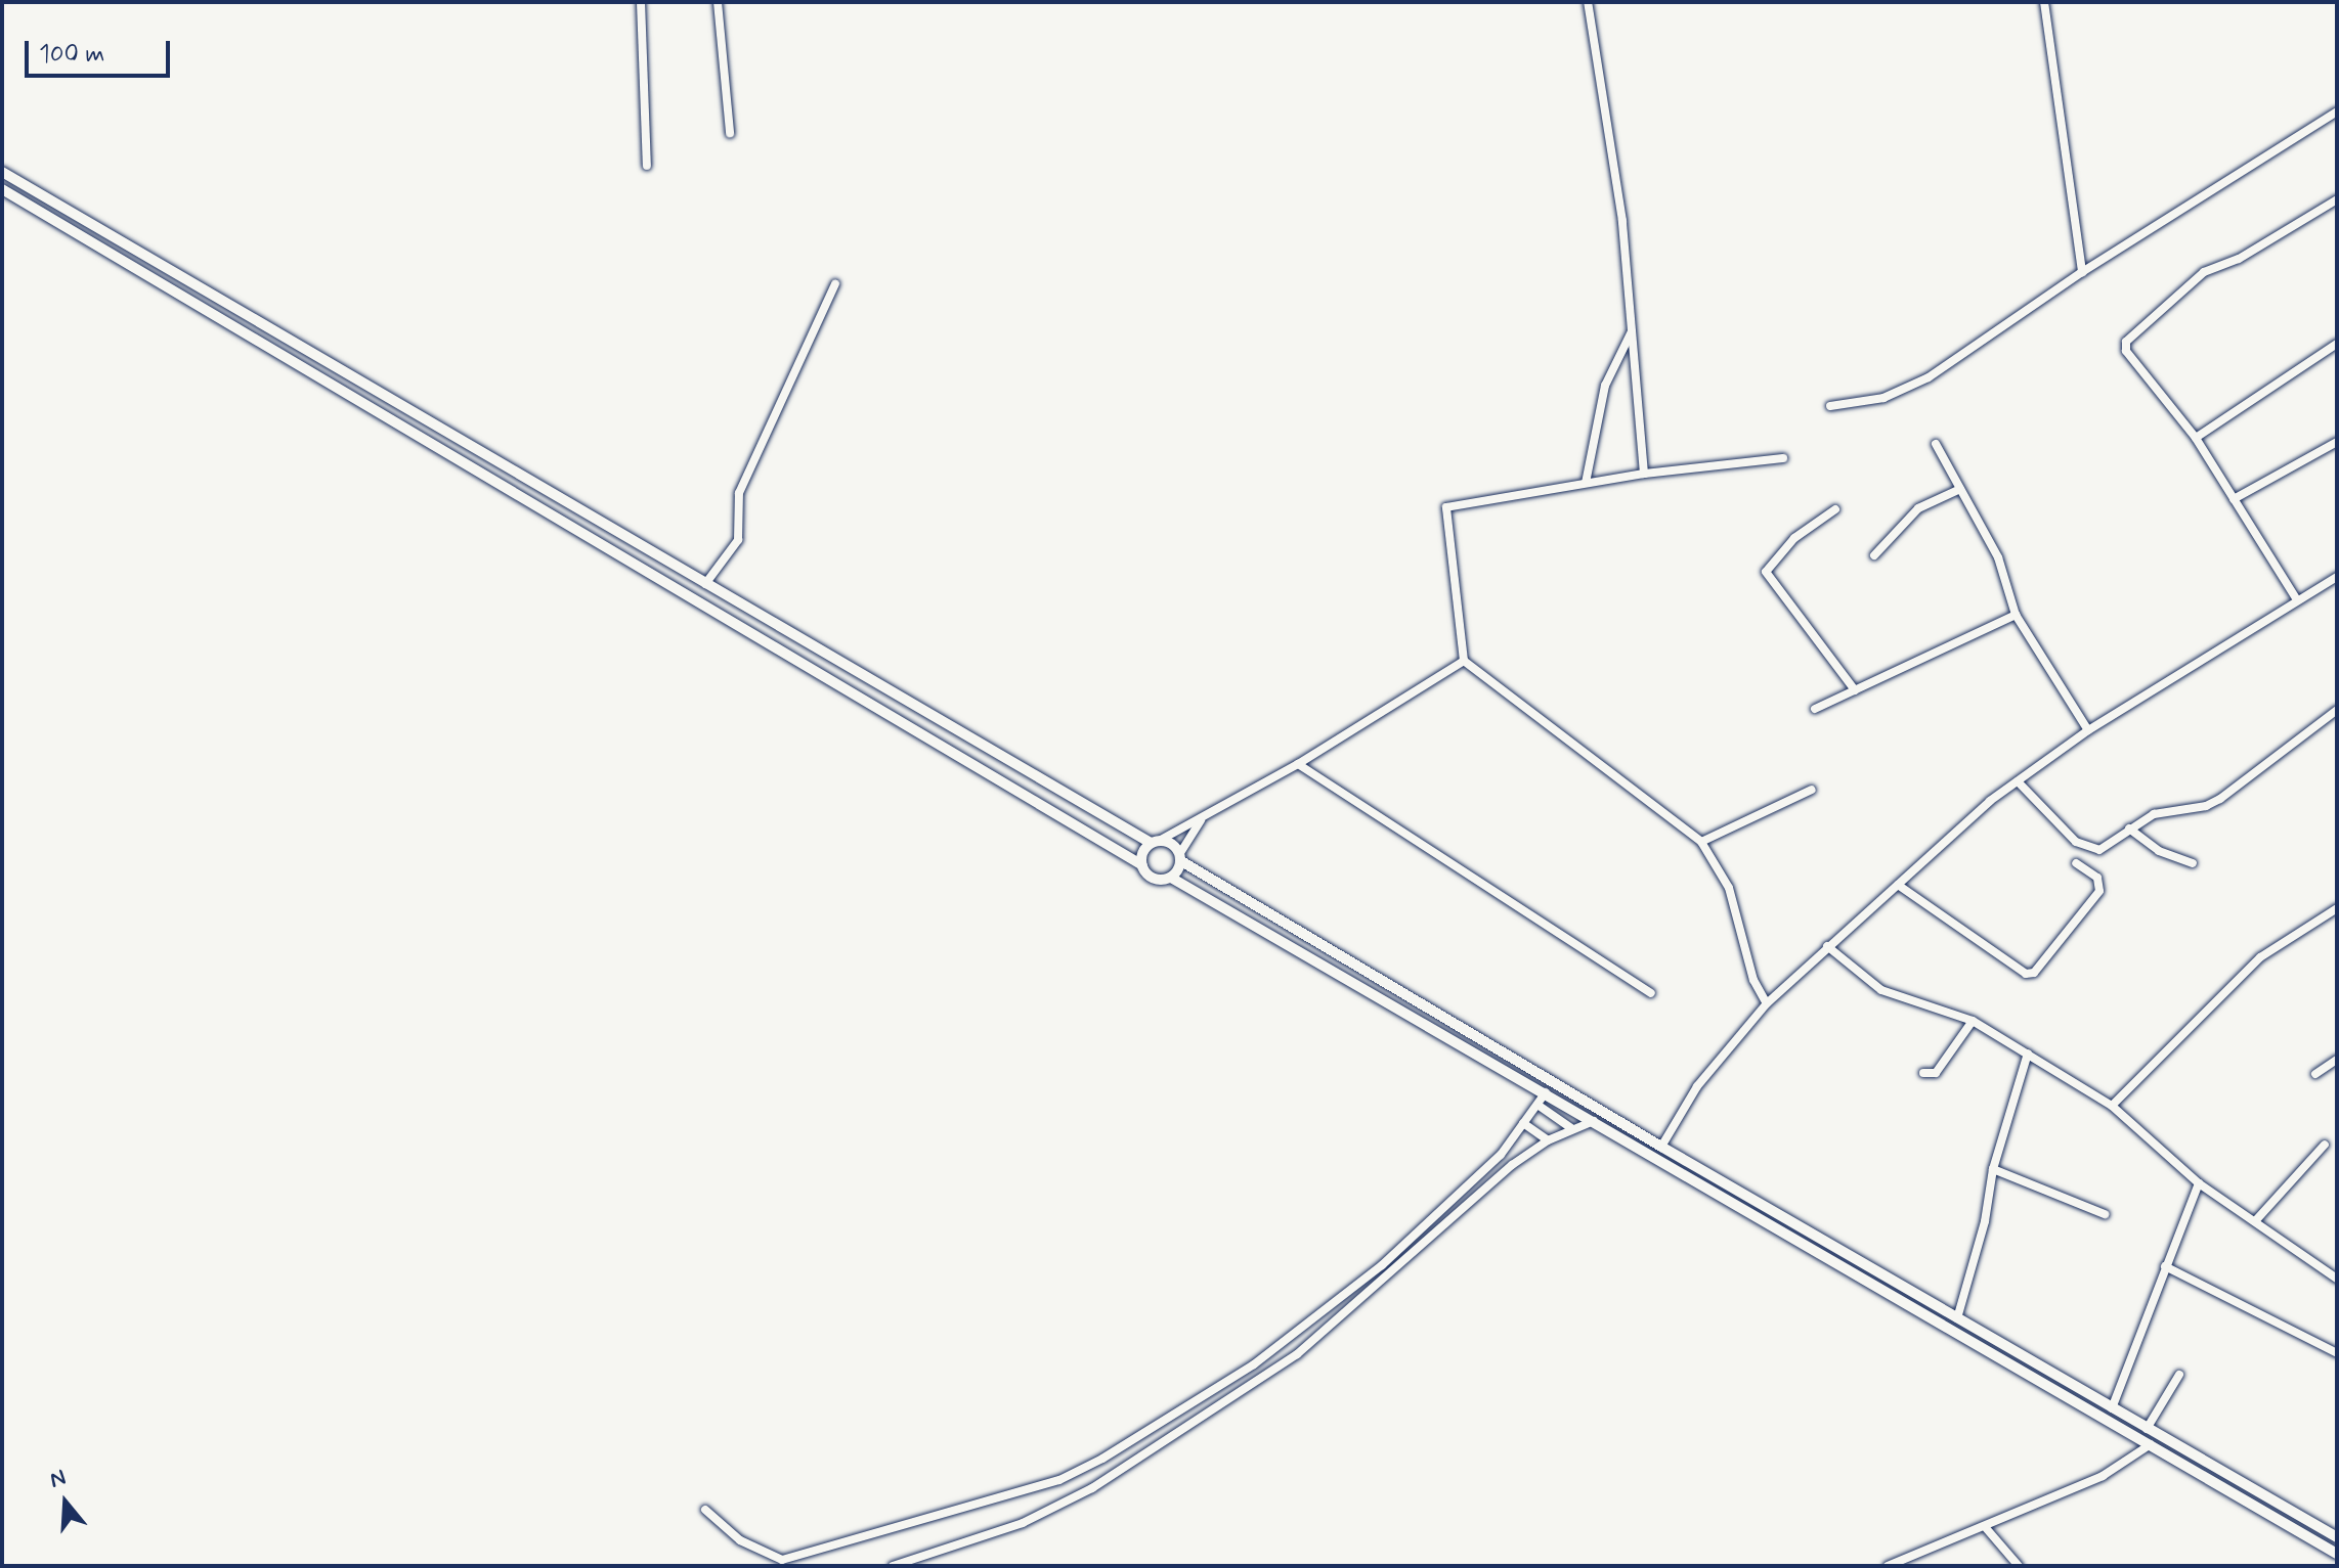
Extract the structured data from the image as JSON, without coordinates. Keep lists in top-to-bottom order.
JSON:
{
  "scale_bar": "100 m",
  "north": "top"
}
